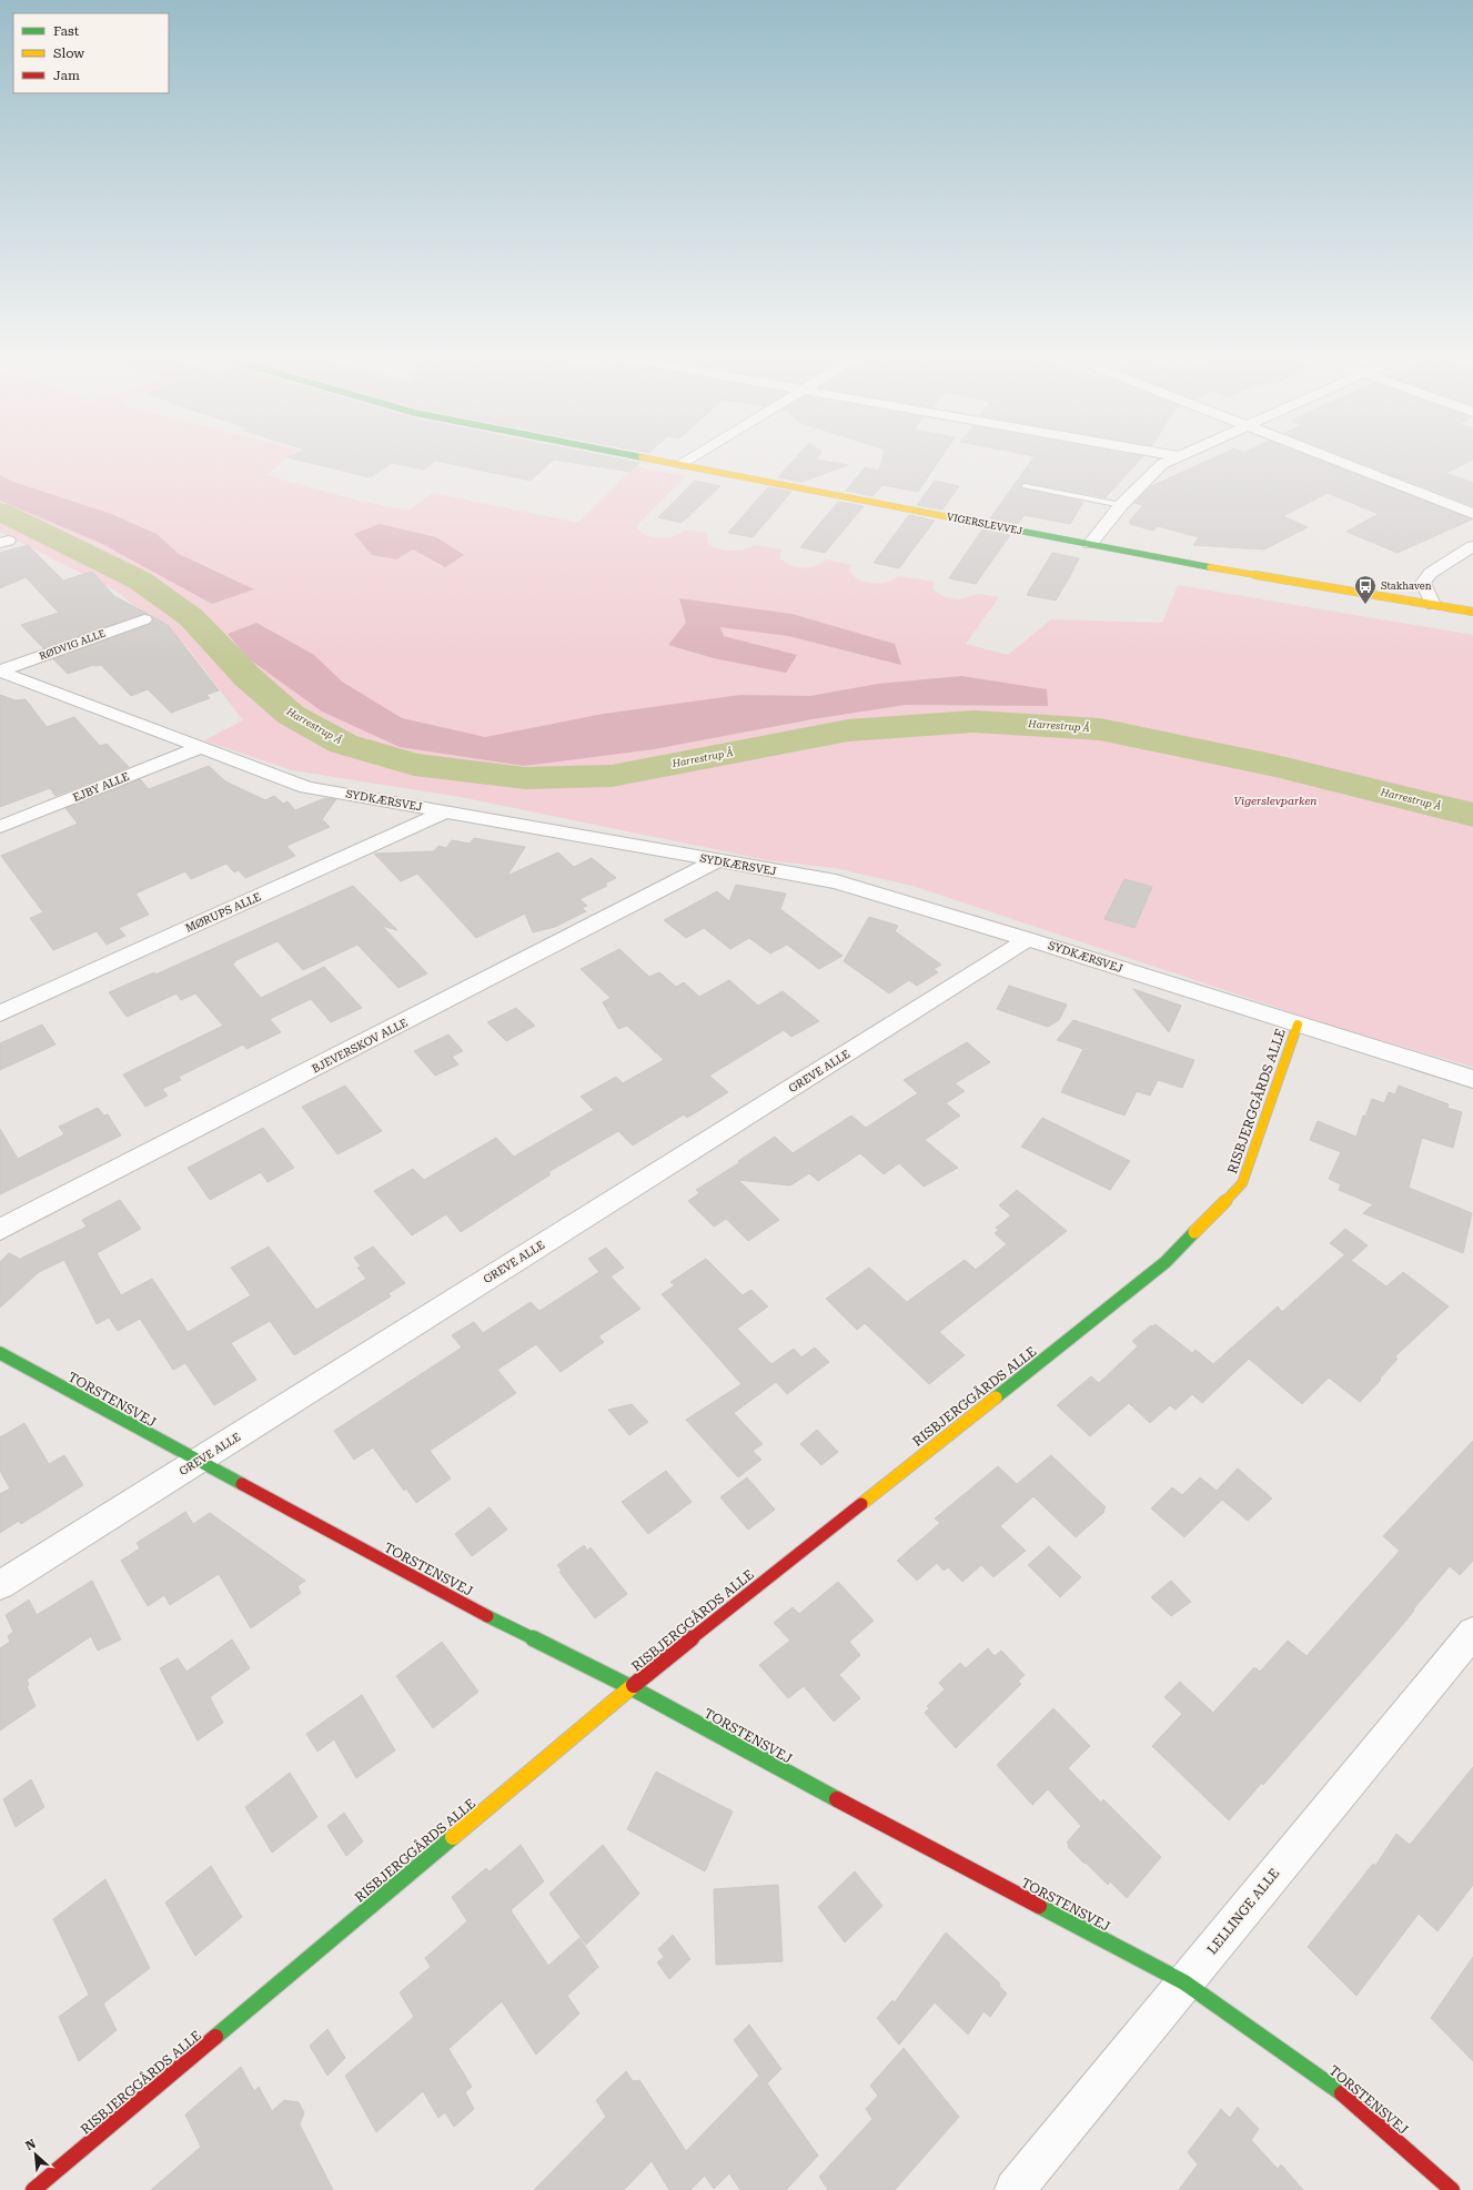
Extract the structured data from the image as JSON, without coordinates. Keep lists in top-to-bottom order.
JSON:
{
  "streets": {
    "street": [
      "VIGERSLEVVEJ",
      "RØDVIG ALLE",
      "EJBY ALLE",
      "SYDKÆRSVEJ",
      "MØRUPS ALLE",
      "BJEVERSKOV ALLE",
      "GREVE ALLE",
      "RISBJERGGÅRDS ALLE",
      "TORSTENSVEJ",
      "LELLINGE ALLE"
    ]
  },
  "crossings": [
    ["RØDVIG ALLE", "SYDKÆRSVEJ"],
    ["EJBY ALLE", "SYDKÆRSVEJ"],
    ["SYDKÆRSVEJ", "MØRUPS ALLE"],
    ["SYDKÆRSVEJ", "BJEVERSKOV ALLE"],
    ["SYDKÆRSVEJ", "GREVE ALLE"],
    ["SYDKÆRSVEJ", "RISBJERGGÅRDS ALLE"],
    ["GREVE ALLE", "TORSTENSVEJ"],
    ["RISBJERGGÅRDS ALLE", "TORSTENSVEJ"],
    ["TORSTENSVEJ", "LELLINGE ALLE"]
  ],
  "water": ["Harrestrup Å"],
  "parks": ["Vigerslevparken"],
  "places": {
    "bus stop": ["Stakhaven"]
  },
  "legend": ["Fast", "Slow", "Jam"],
  "north": "top left"
}
